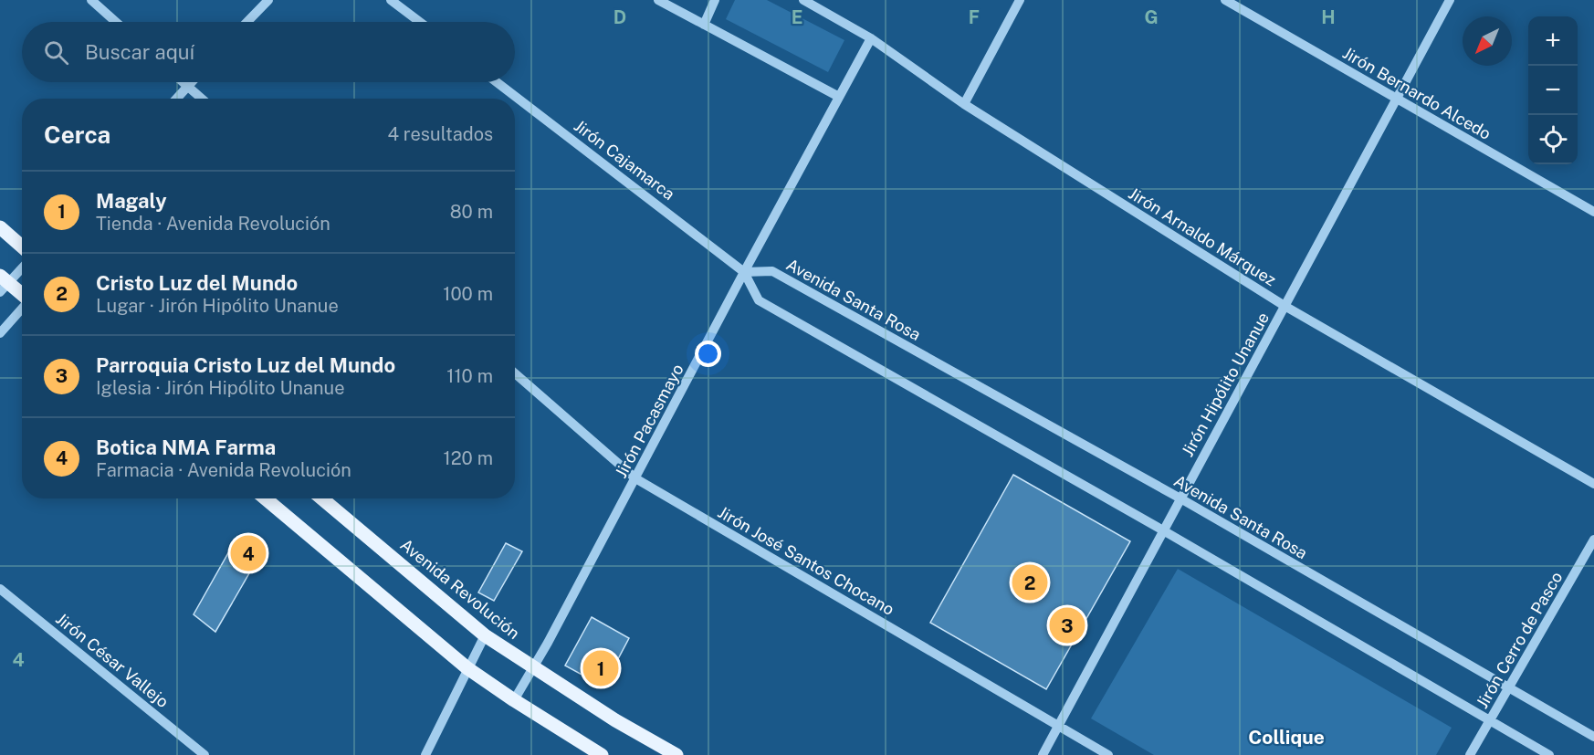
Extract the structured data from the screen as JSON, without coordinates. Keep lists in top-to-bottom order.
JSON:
{
  "streets": {
    "main road": ["Avenida Revolución"],
    "street": [
      "Jirón Bernardo Alcedo",
      "Jirón Cajamarca",
      "Jirón Arnaldo Márquez",
      "Avenida Santa Rosa",
      "Jirón Hipólito Unanue",
      "Jirón Pacasmayo",
      "Jirón José Santos Chocano",
      "Jirón Cerro de Pasco",
      "Jirón César Vallejo"
    ]
  },
  "crossings": [
    ["Jirón Bernardo Alcedo", "Jirón Hipólito Unanue"],
    ["Jirón Cajamarca", "Avenida Santa Rosa"],
    ["Jirón Cajamarca", "Jirón Pacasmayo"],
    ["Jirón Arnaldo Márquez", "Jirón Hipólito Unanue"],
    ["Jirón Arnaldo Márquez", "Jirón Pacasmayo"],
    ["Avenida Santa Rosa", "Jirón Hipólito Unanue"],
    ["Avenida Santa Rosa", "Jirón Pacasmayo"],
    ["Avenida Santa Rosa", "Jirón Cerro de Pasco"],
    ["Jirón Hipólito Unanue", "Jirón José Santos Chocano"],
    ["Jirón Pacasmayo", "Jirón José Santos Chocano"],
    ["Jirón Pacasmayo", "Avenida Revolución"]
  ],
  "districts": ["Collique"],
  "north": "bottom left",
  "page": {
    "map_buttons": ["+", "−"],
    "search": "Buscar aquí",
    "heading": ["Cerca", "4 resultados"],
    "list": [
      {
        "mark": "1",
        "name": "Magaly",
        "note": "Tienda · Avenida Revolución",
        "value": "80 m"
      },
      {
        "mark": "2",
        "name": "Cristo Luz del Mundo",
        "note": "Lugar · Jirón Hipólito Unanue",
        "value": "100 m"
      },
      {
        "mark": "3",
        "name": "Parroquia Cristo Luz del Mundo",
        "note": "Iglesia · Jirón Hipólito Unanue",
        "value": "110 m"
      },
      {
        "mark": "4",
        "name": "Botica NMA Farma",
        "note": "Farmacia · Avenida Revolución",
        "value": "120 m"
      }
    ],
    "pins": [
      "4",
      "2",
      "3",
      "1"
    ]
  },
  "grid": {
    "columns": [
      "D",
      "E",
      "F",
      "G",
      "H"
    ],
    "rows": ["4"]
  }
}
